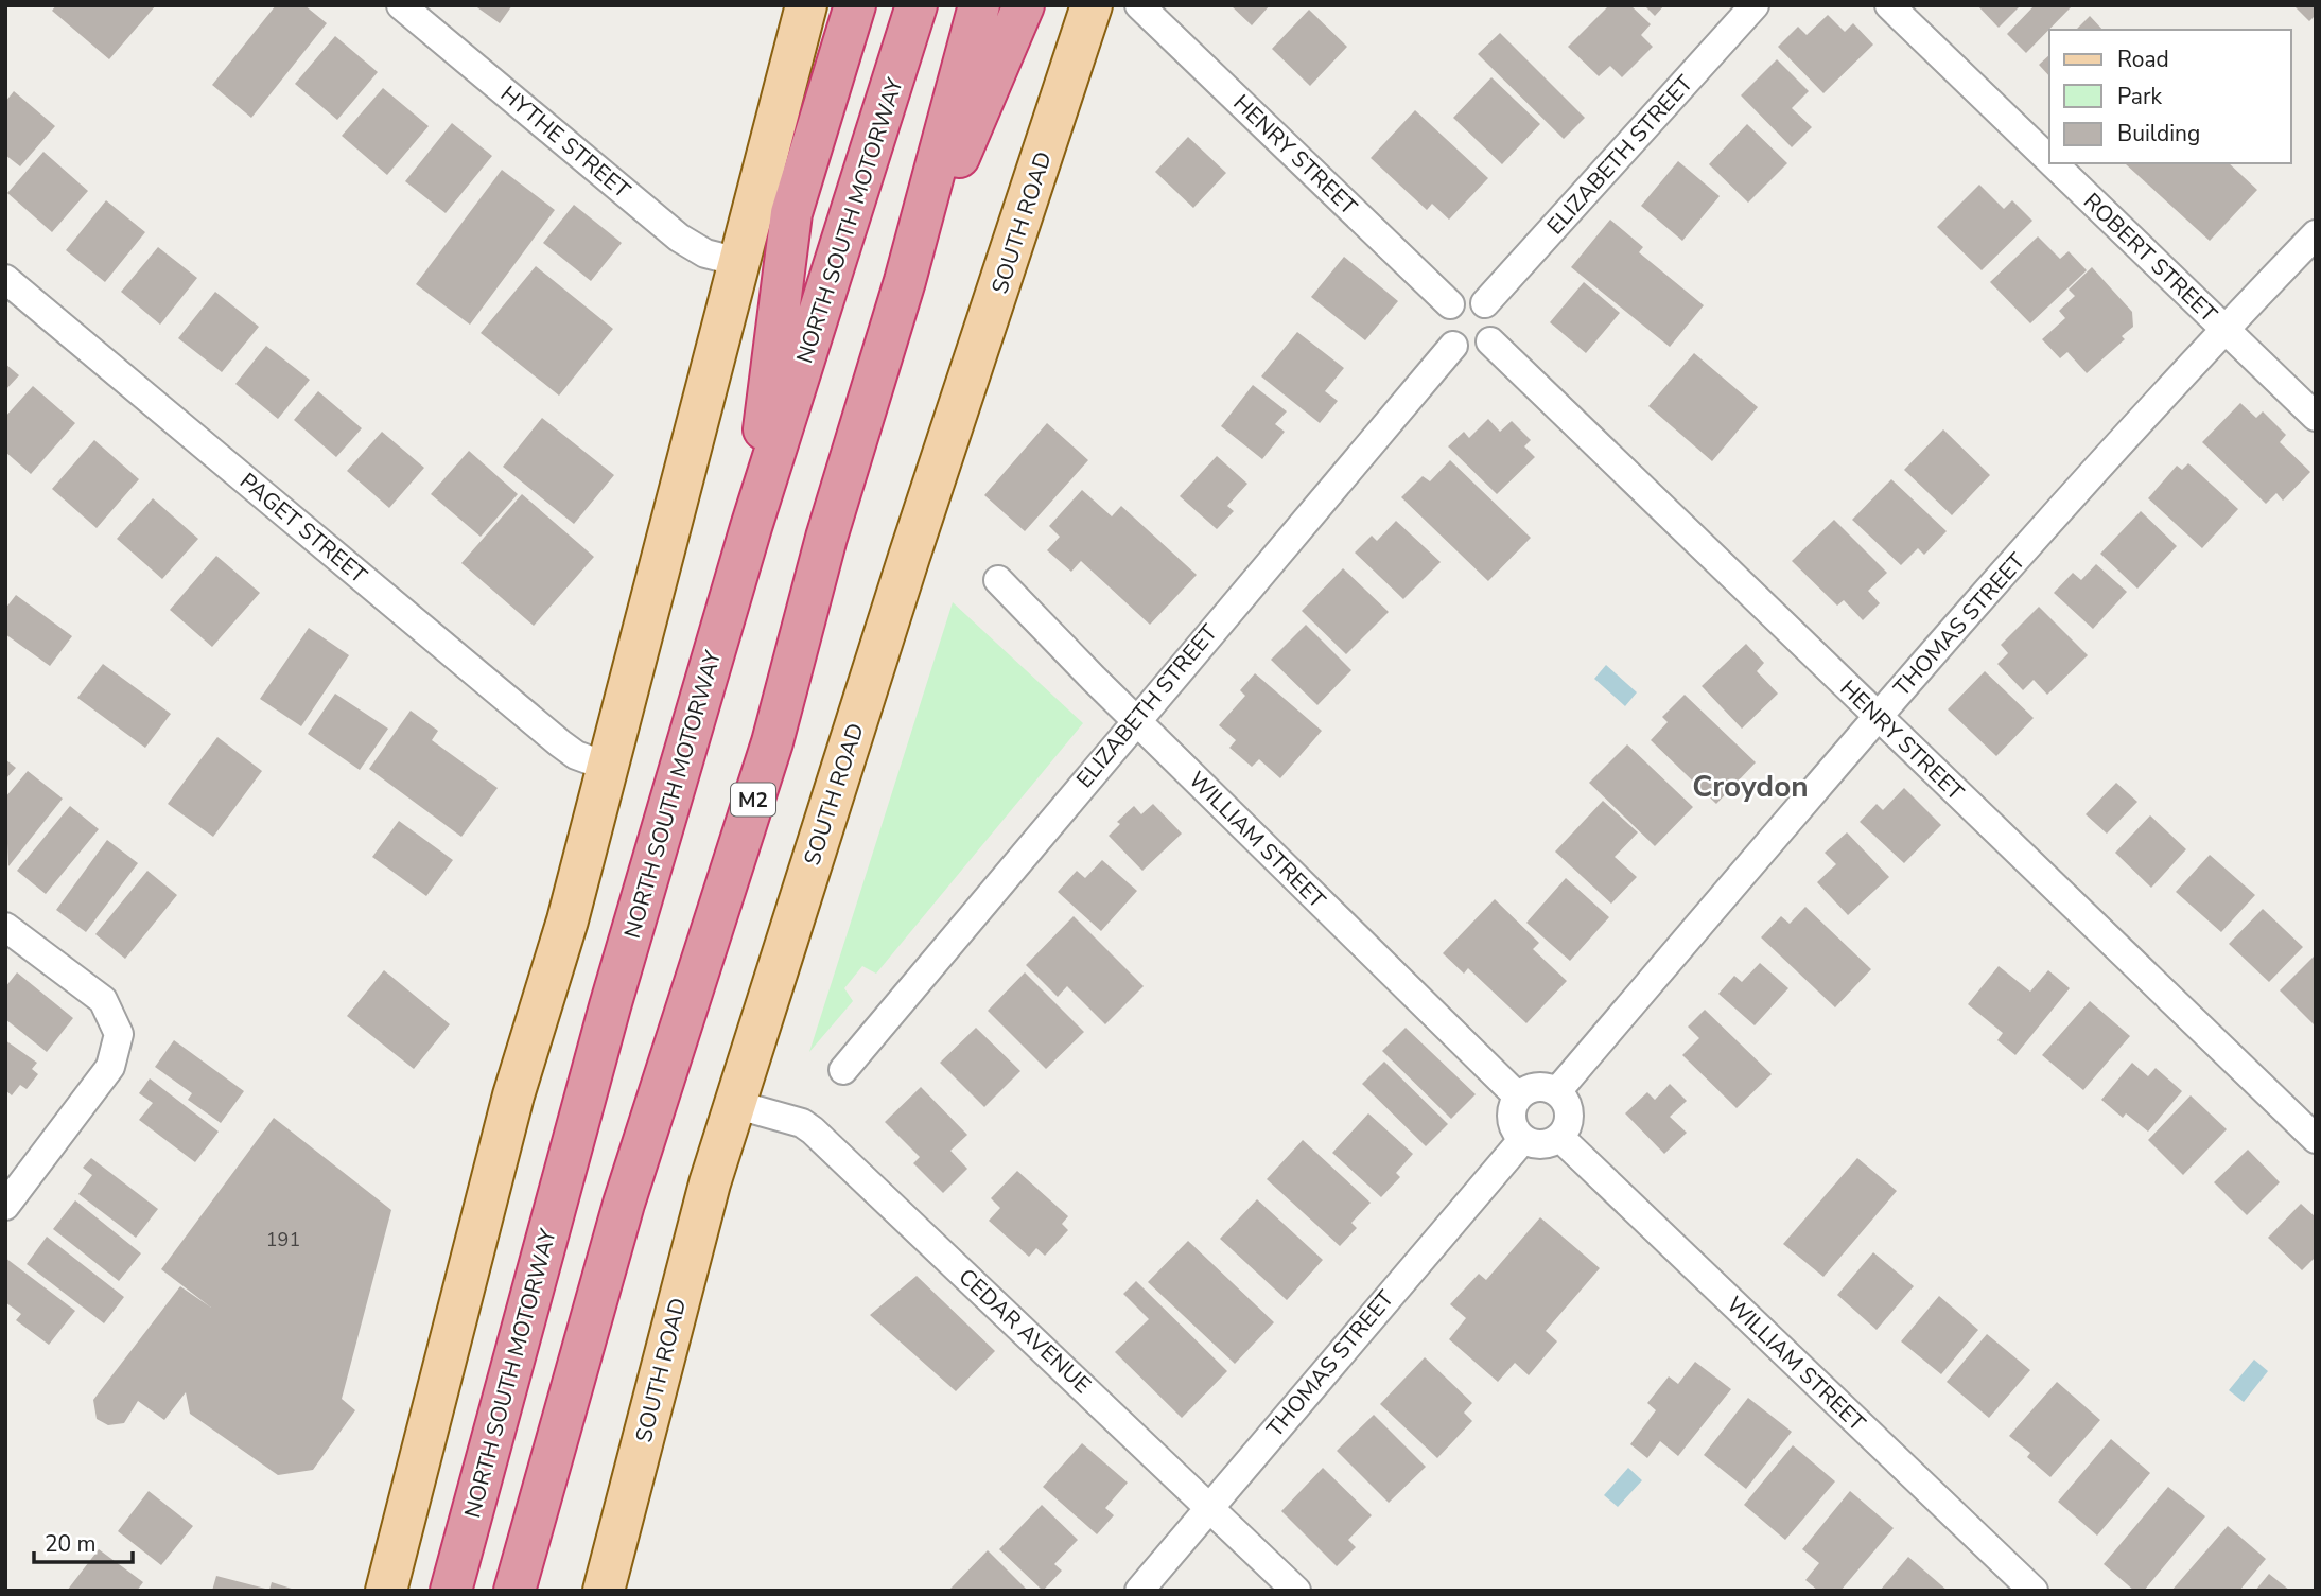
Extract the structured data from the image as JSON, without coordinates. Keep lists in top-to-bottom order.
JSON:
{
  "streets": {
    "highway": ["NORTH SOUTH MOTORWAY", "M2"],
    "main road": ["SOUTH ROAD"],
    "street": [
      "HYTHE STREET",
      "HENRY STREET",
      "ELIZABETH STREET",
      "ROBERT STREET",
      "PAGET STREET",
      "THOMAS STREET",
      "WILLIAM STREET",
      "CEDAR AVENUE"
    ]
  },
  "crossings": [
    ["HENRY STREET", "ELIZABETH STREET"],
    ["HENRY STREET", "THOMAS STREET"],
    ["ELIZABETH STREET", "WILLIAM STREET"],
    ["SOUTH ROAD", "CEDAR AVENUE"],
    ["ROBERT STREET", "THOMAS STREET"],
    ["THOMAS STREET", "WILLIAM STREET"],
    ["THOMAS STREET", "CEDAR AVENUE"]
  ],
  "districts": ["Croydon"],
  "house_numbers": ["191"],
  "legend": ["Road", "Park", "Building"],
  "scale_bar": "20 m"
}
